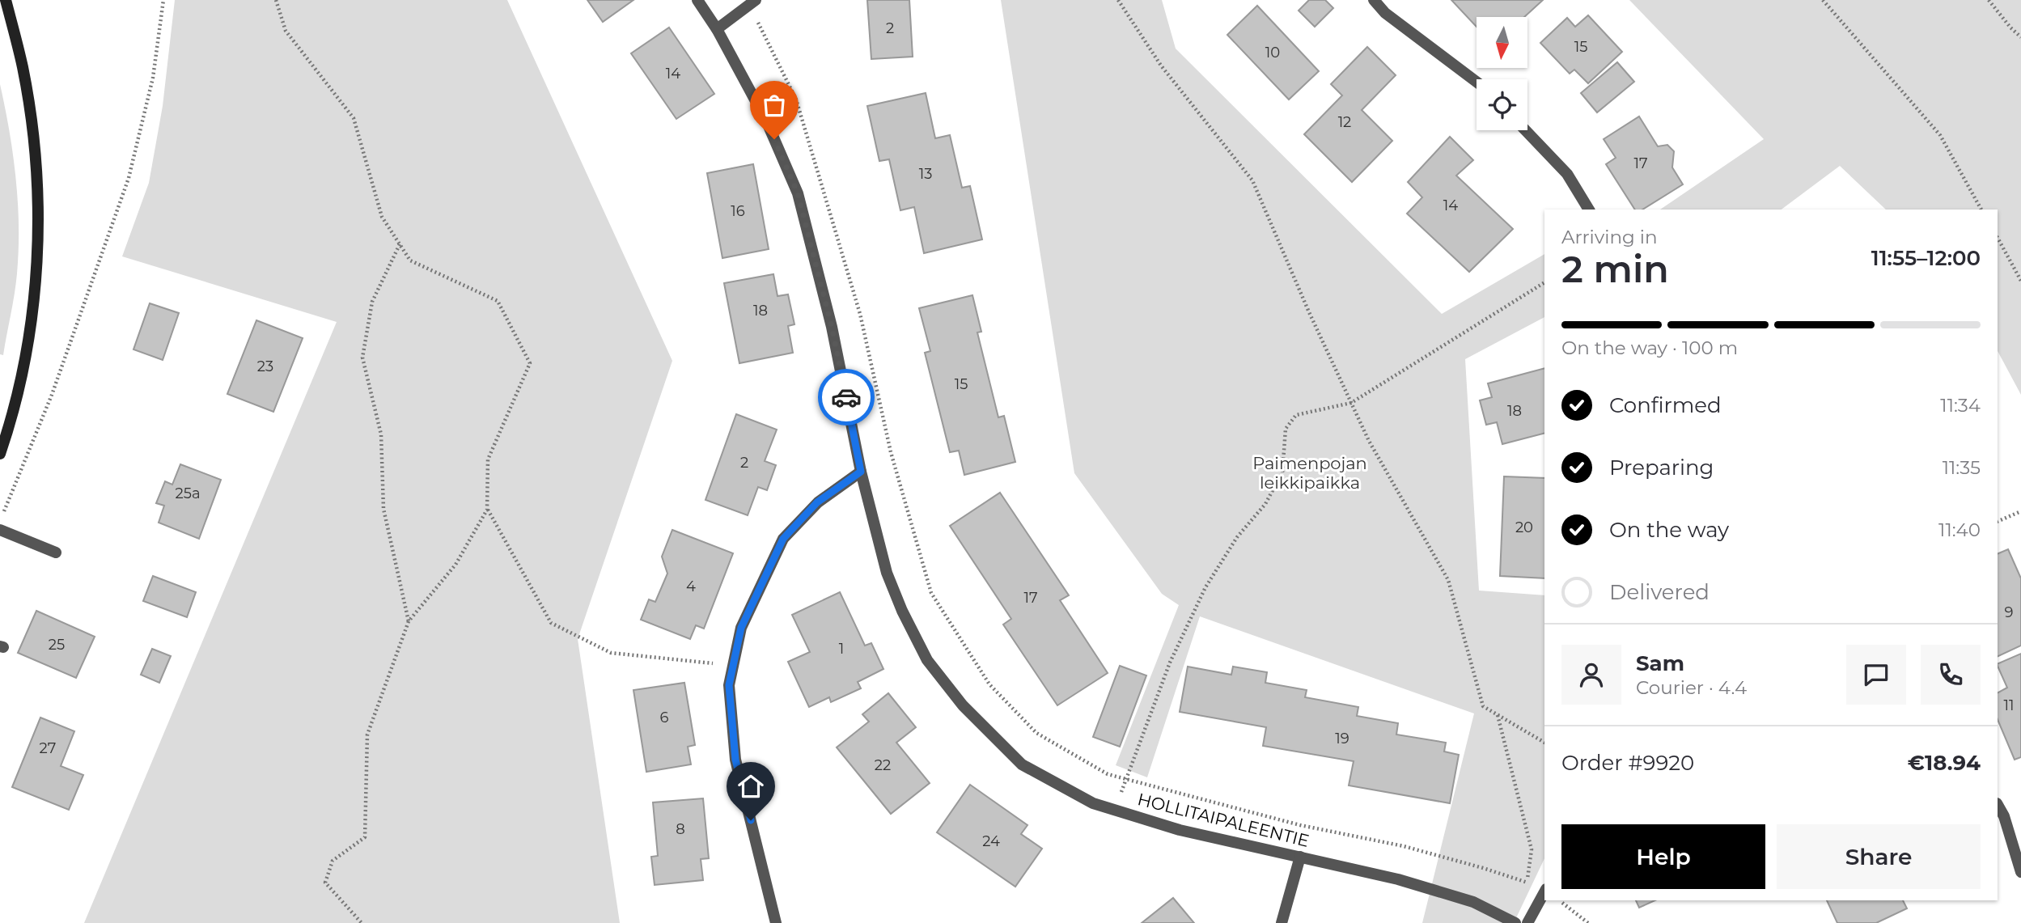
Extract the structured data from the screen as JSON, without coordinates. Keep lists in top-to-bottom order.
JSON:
{
  "streets": {
    "street": ["HOLLITAIPALEENTIE"]
  },
  "parks": ["Paimenpojan leikkipaikka"],
  "house_numbers": [
    "2",
    "15",
    "10",
    "14",
    "12",
    "17",
    "13",
    "14",
    "16",
    "18",
    "23",
    "15",
    "18",
    "2",
    "25a",
    "20",
    "4",
    "17",
    "9",
    "25",
    "1",
    "11",
    "6",
    "19",
    "27",
    "22",
    "8",
    "24"
  ],
  "north": "bottom",
  "page": {
    "heading": ["2 min", "Arriving in", "11:55–12:00"],
    "panel": [
      "Sam",
      "Courier · 4.4",
      "Order #9920",
      "€18.94"
    ],
    "bar": "On the way · 100 m",
    "list": [
      ["Confirmed", "11:34"],
      ["Preparing", "11:35"],
      ["On the way", "11:40"],
      "Delivered"
    ],
    "buttons": ["Help", "Share"]
  }
}
